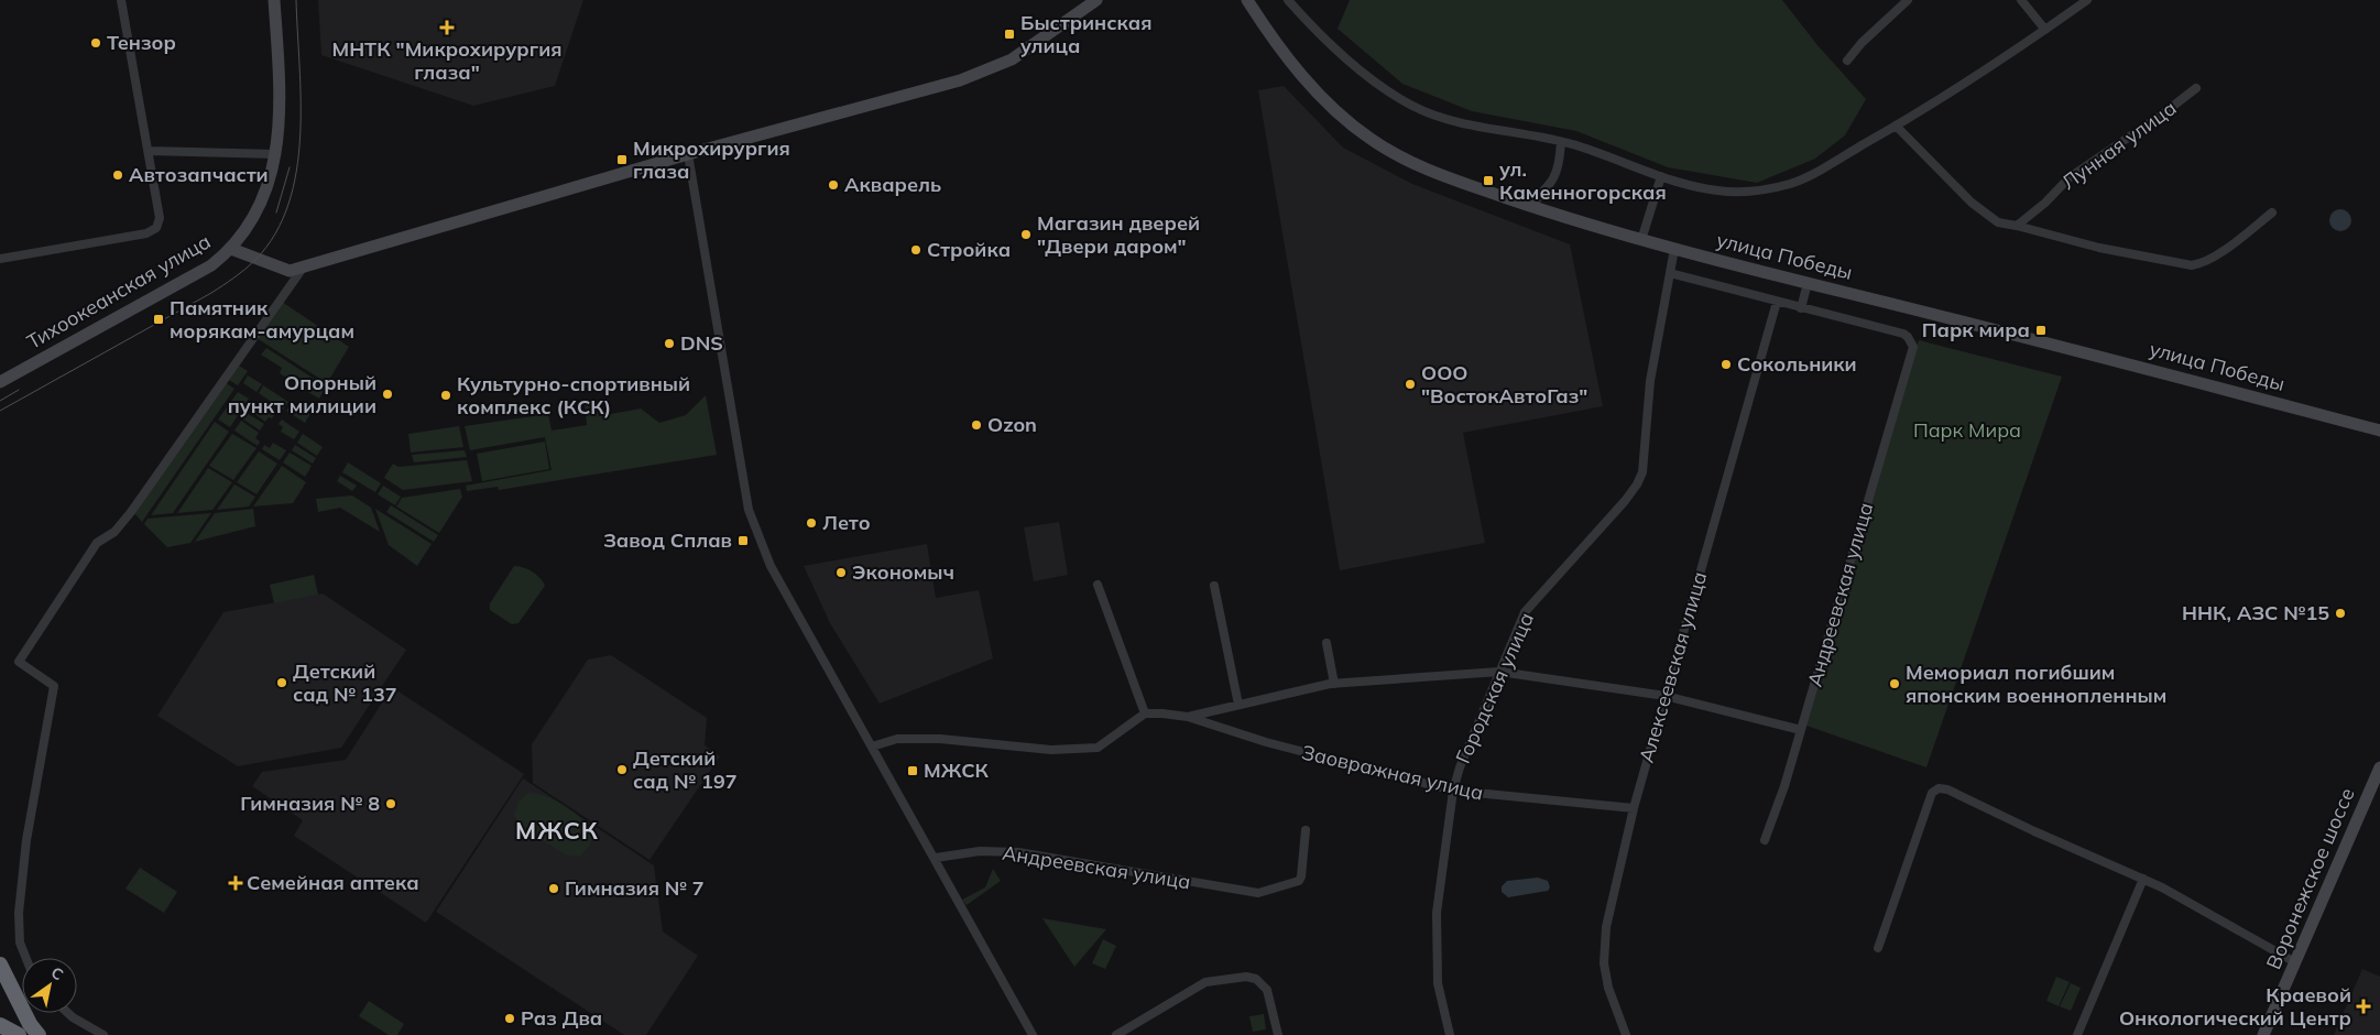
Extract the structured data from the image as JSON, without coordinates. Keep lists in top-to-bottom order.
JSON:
{
  "streets": {
    "street": [
      "Лунная улица",
      "улица Победы",
      "Тихоокеанская улица",
      "Андреевская улица",
      "Алексеевская улица",
      "Городская улица",
      "Заовражная улица",
      "Воронежское шоссе"
    ]
  },
  "crossings": [
    ["улица Победы", "Городская улица"],
    ["Алексеевская улица", "Заовражная улица"],
    ["Городская улица", "Заовражная улица"]
  ],
  "districts": ["МЖСК"],
  "parks": ["Парк Мира"],
  "places": {
    "health": ["МНТК \"Микрохирургия глаза\"", "Семейная аптека", "Краевой Онкологический Центр"],
    "transit": [
      "Быстринская улица",
      "Микрохирургия глаза",
      "ул. Каменногорская",
      "Памятник морякам-амурцам",
      "Парк мира",
      "Завод Сплав",
      "МЖСК"
    ],
    "other": [
      "Тензор",
      "Автозапчасти",
      "Акварель",
      "Магазин дверей \"Двери даром\"",
      "Стройка",
      "DNS",
      "Сокольники",
      "ООО \"ВостокАвтоГаз\"",
      "Опорный пункт милиции",
      "Культурно-спортивный комплекс (КСК)",
      "Ozon",
      "Лето",
      "Экономыч",
      "ННК, АЗС №15",
      "Детский сад № 137",
      "Мемориал погибшим японским военнопленным",
      "Детский сад № 197",
      "Гимназия № 8",
      "Гимназия № 7",
      "Раз Два"
    ]
  },
  "north": "top right"
}
